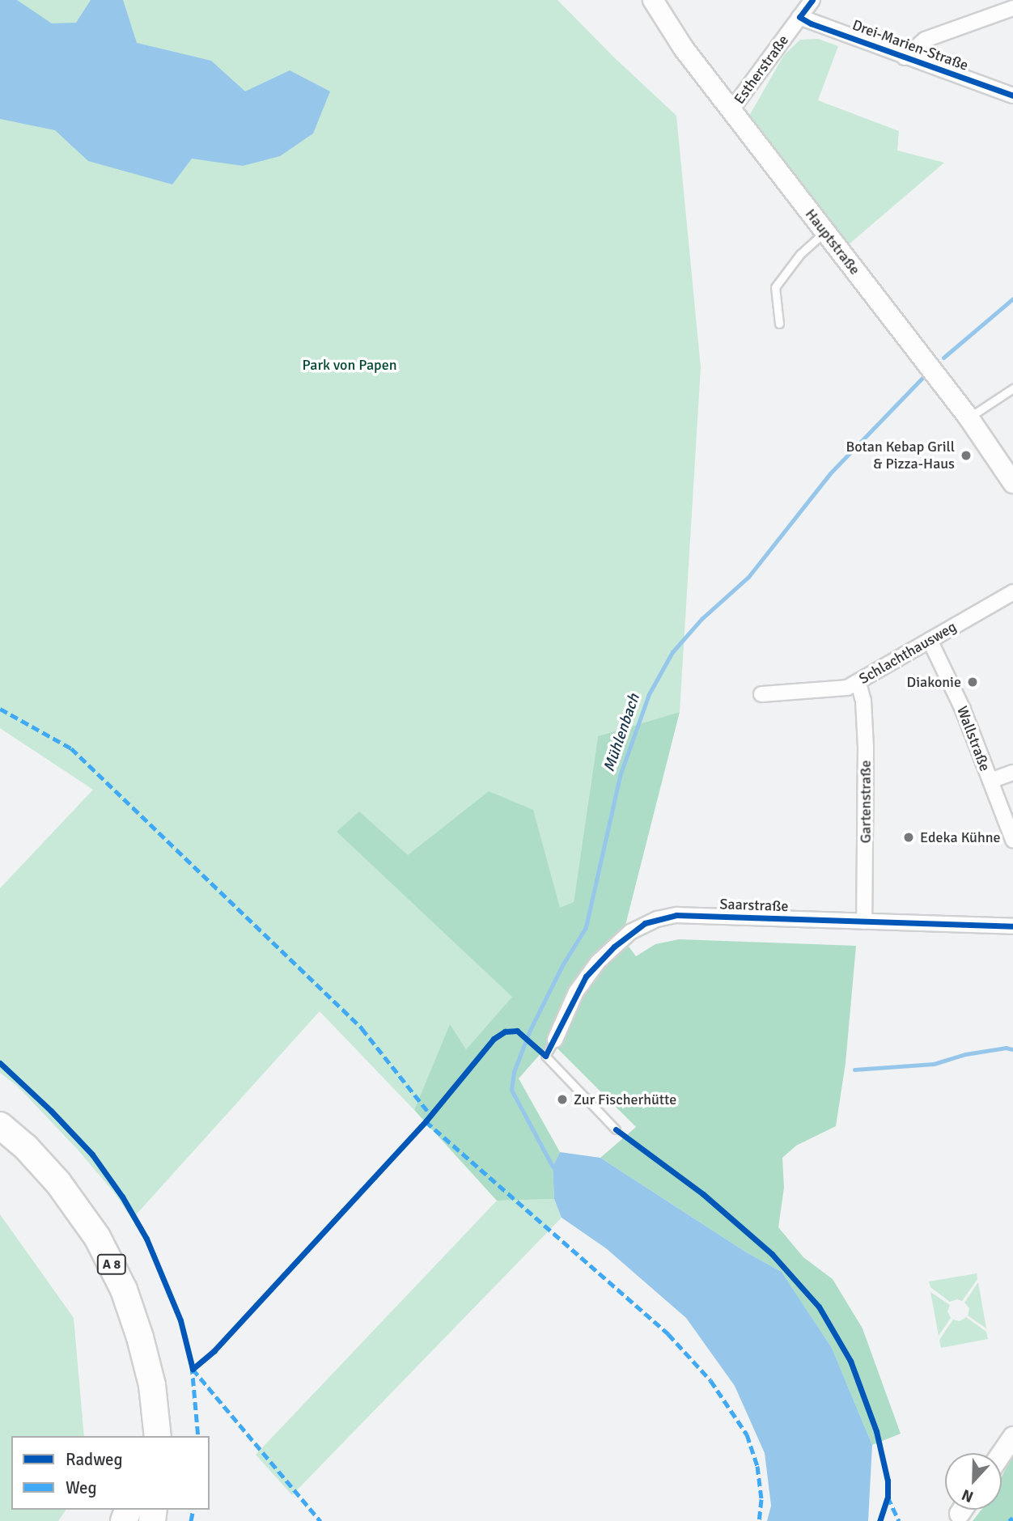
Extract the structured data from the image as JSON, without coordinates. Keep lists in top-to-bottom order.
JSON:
{
  "streets": {
    "highway": ["A 8"],
    "main road": ["Hauptstraße"],
    "street": [
      "Drei-Marien-Straße",
      "Estherstraße",
      "Schlachthausweg",
      "Wallstraße",
      "Gartenstraße",
      "Saarstraße"
    ]
  },
  "crossings": [
    ["Drei-Marien-Straße", "Estherstraße"],
    ["Estherstraße", "Hauptstraße"],
    ["Schlachthausweg", "Wallstraße"],
    ["Schlachthausweg", "Gartenstraße"],
    ["Gartenstraße", "Saarstraße"]
  ],
  "water": ["Mühlenbach"],
  "parks": ["Park von Papen"],
  "places": [
    "Botan Kebap Grill & Pizza-Haus",
    "Diakonie",
    "Edeka Kühne",
    "Zur Fischerhütte"
  ],
  "legend": ["Radweg", "Weg"],
  "north": "bottom"
}
